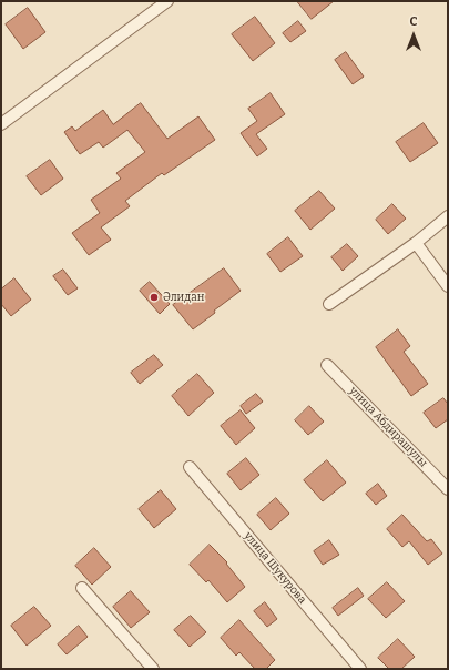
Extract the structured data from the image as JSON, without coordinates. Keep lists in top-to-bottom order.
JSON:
{
  "streets": {
    "street": ["улица Абдирашулы", "улица Шукурова"]
  },
  "places": ["Әлидан"],
  "north": "top"
}
